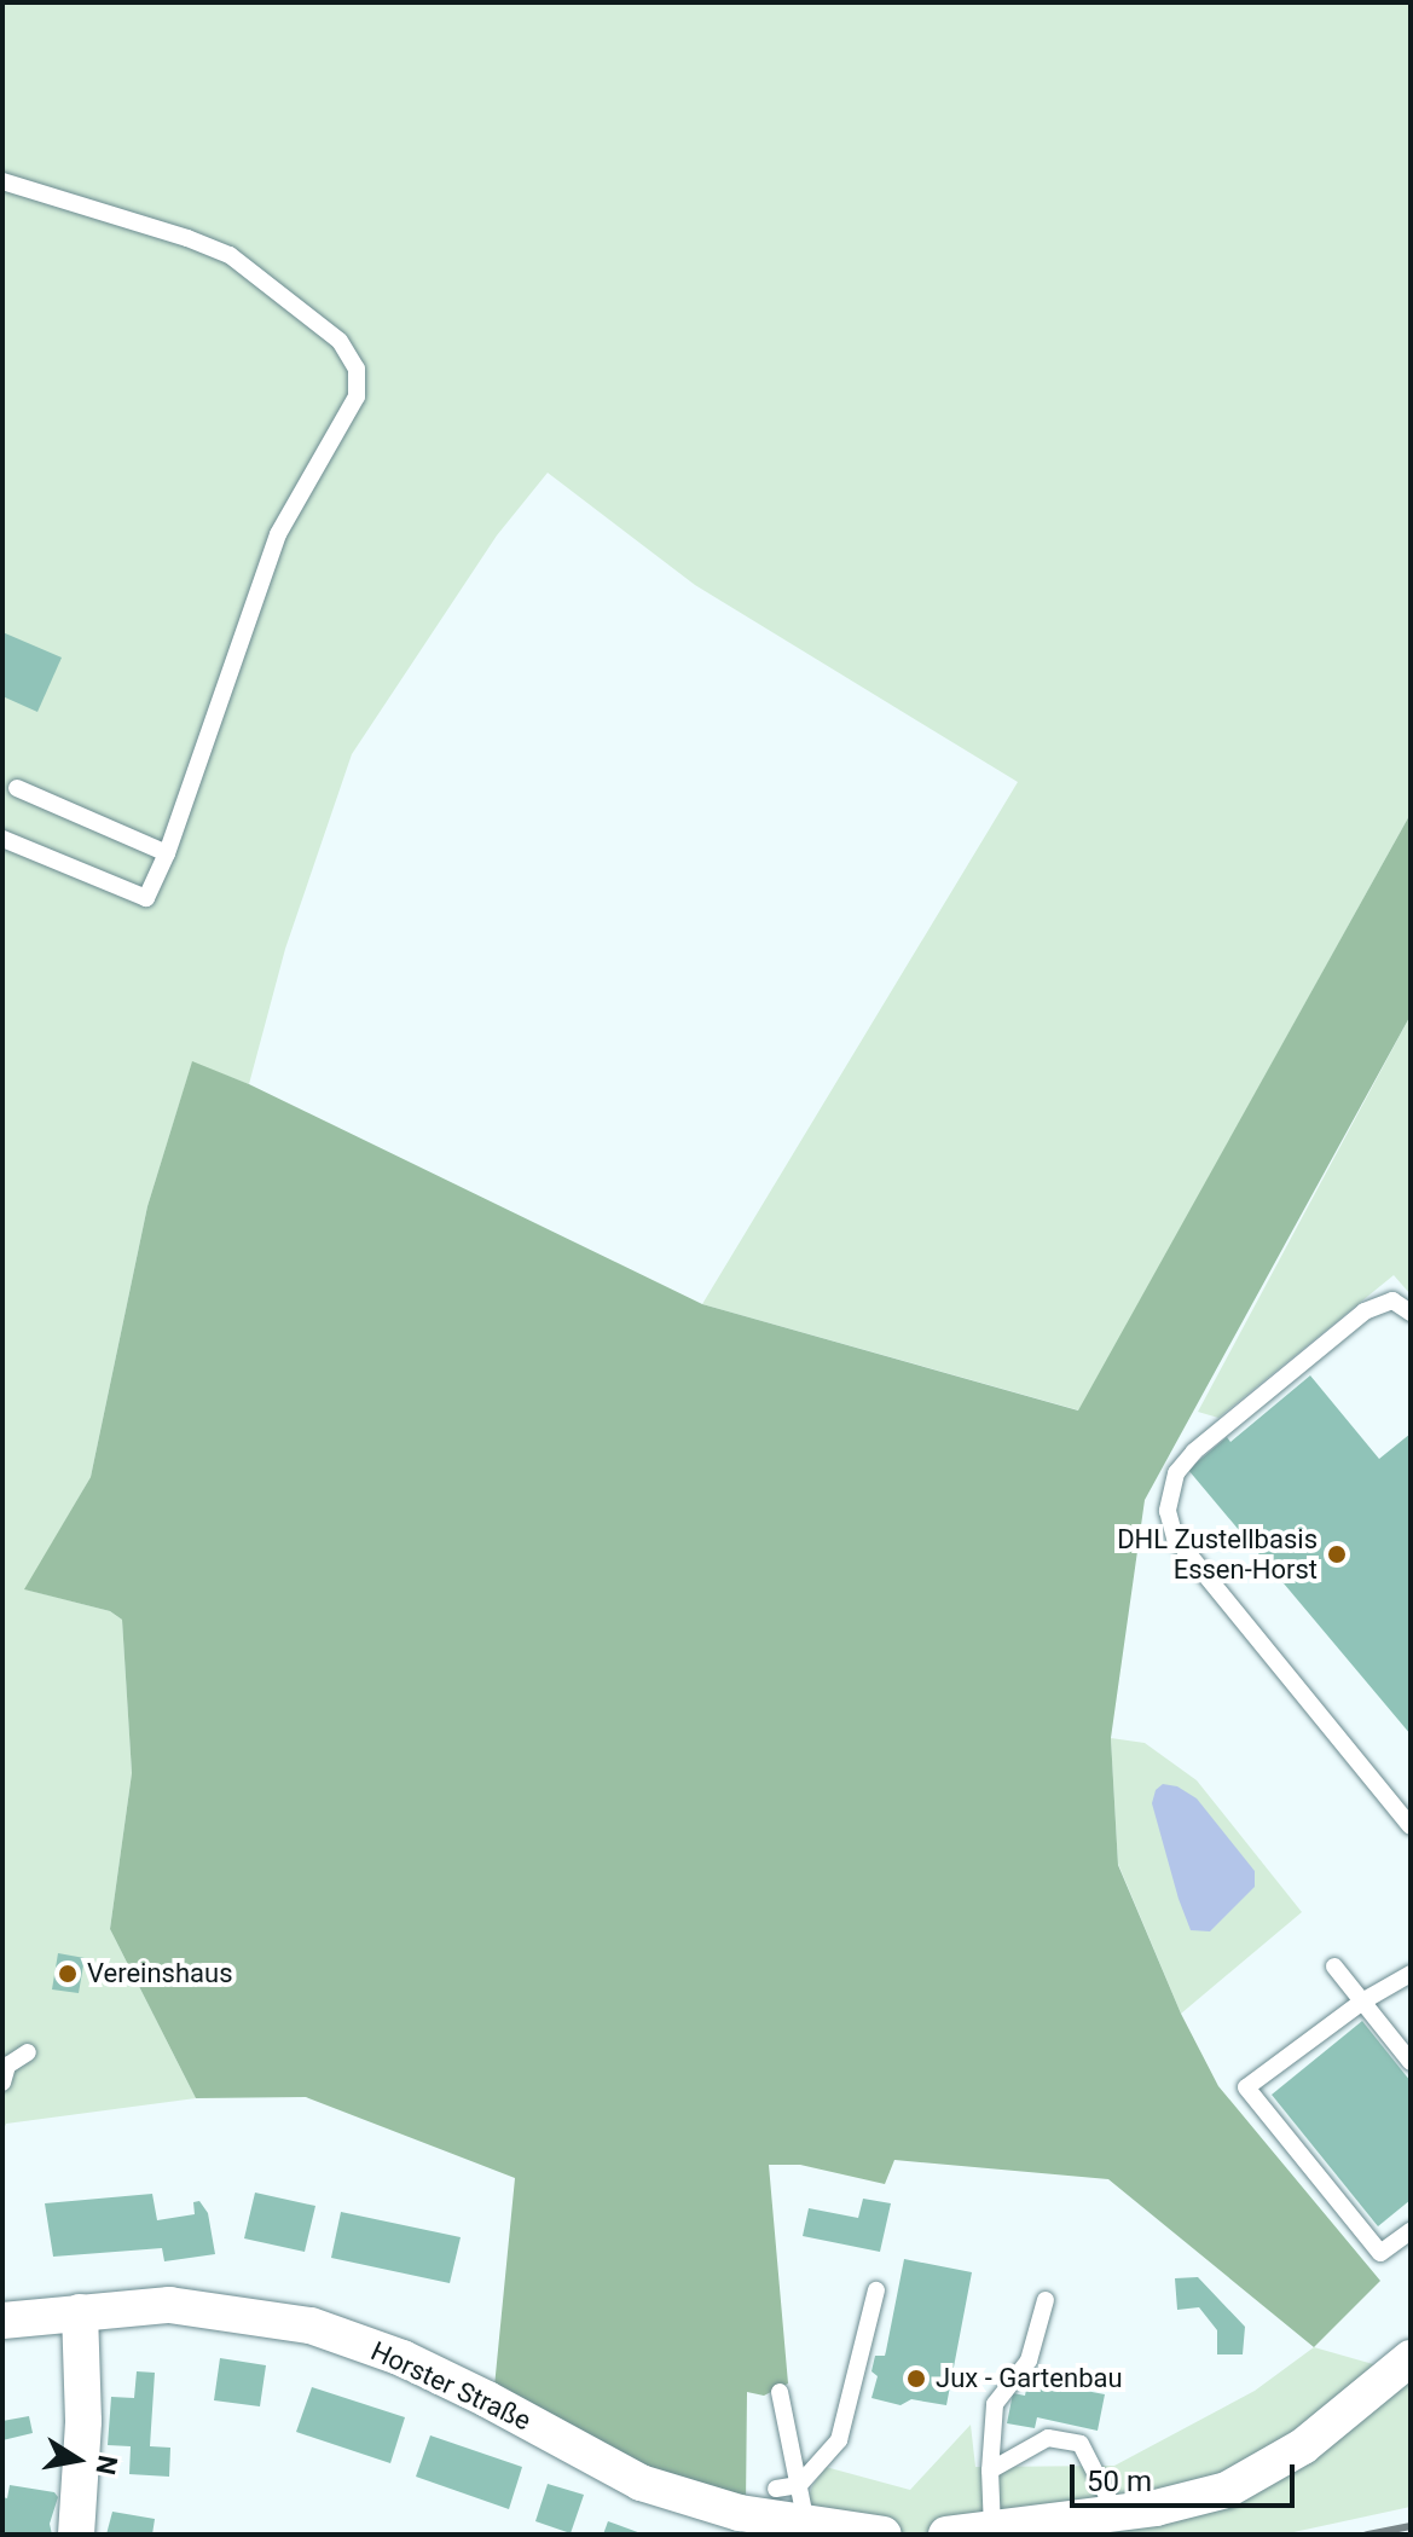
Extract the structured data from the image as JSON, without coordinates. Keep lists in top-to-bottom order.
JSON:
{
  "streets": {
    "street": ["Horster Straße"]
  },
  "places": ["DHL Zustellbasis Essen-Horst", "Vereinshaus", "Jux - Gartenbau"],
  "scale_bar": "50 m",
  "north": "right"
}
